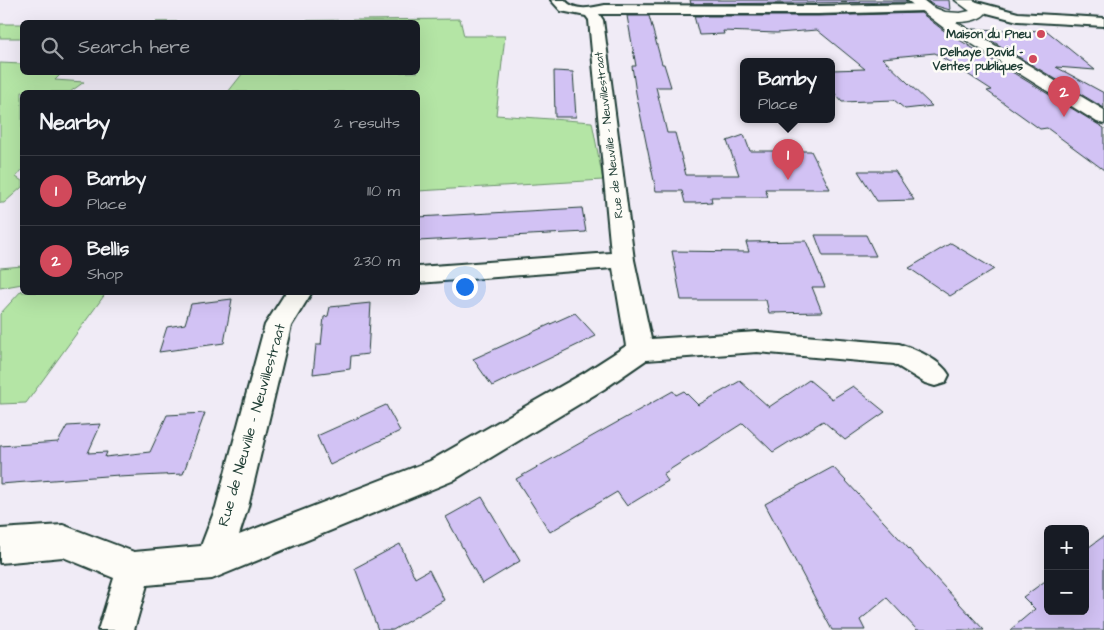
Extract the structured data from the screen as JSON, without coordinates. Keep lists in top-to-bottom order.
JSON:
{
  "streets": {
    "street": ["Rue de Neuville - Neuvillestraat"]
  },
  "places": ["Maison du Pneu", "Delhaye David - Ventes publiques"],
  "page": {
    "search": "Search here",
    "popup": ["Bamby", "Place"],
    "pins": ["2", "1"],
    "heading": ["Nearby", "2 results"],
    "list": [
      {
        "mark": "1",
        "name": "Bamby",
        "note": "Place",
        "value": "110 m"
      },
      {
        "mark": "2",
        "name": "Bellis",
        "note": "Shop",
        "value": "230 m"
      }
    ],
    "map_buttons": ["+", "−"]
  }
}
